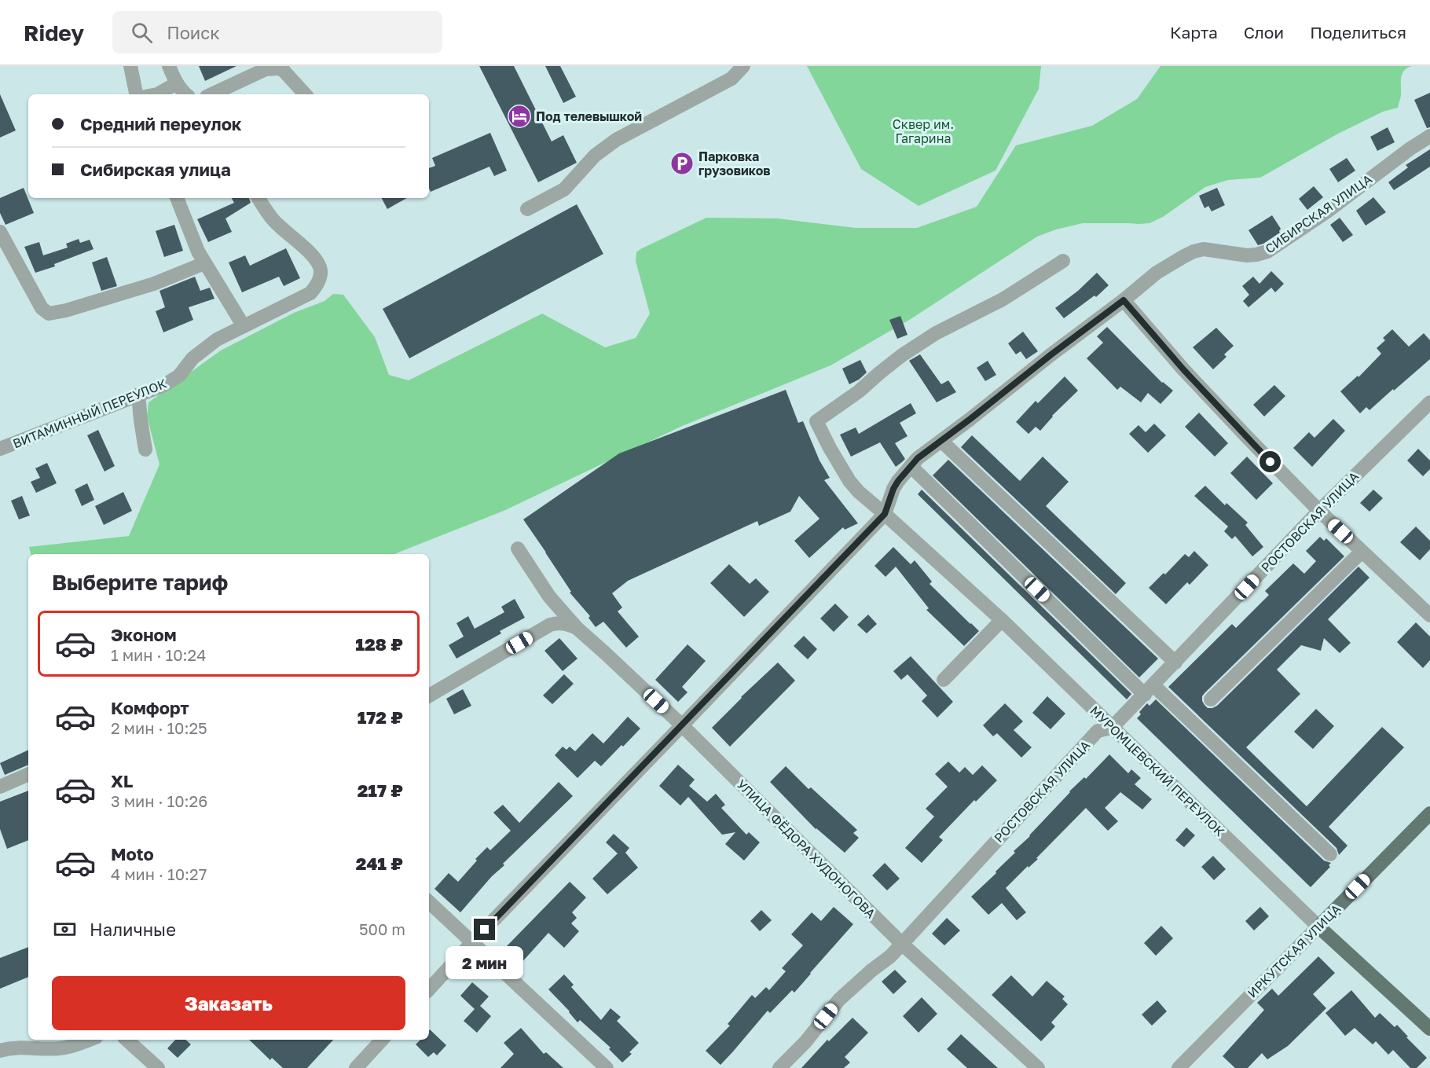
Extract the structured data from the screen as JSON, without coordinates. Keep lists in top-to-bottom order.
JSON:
{
  "streets": {
    "main road": ["МУРОМЦЕВСКИЙ ПЕРЕУЛОК", "ИРКУТСКАЯ УЛИЦА"],
    "street": [
      "СИБИРСКАЯ УЛИЦА",
      "ВИТАМИННЫЙ ПЕРЕУЛОК",
      "РОСТОВСКАЯ УЛИЦА",
      "УЛИЦА ФЁДОРА ХУДОНОГОВА"
    ]
  },
  "crossings": [
    ["СИБИРСКАЯ УЛИЦА", "МУРОМЦЕВСКИЙ ПЕРЕУЛОК"],
    ["СИБИРСКАЯ УЛИЦА", "УЛИЦА ФЁДОРА ХУДОНОГОВА"],
    ["РОСТОВСКАЯ УЛИЦА", "МУРОМЦЕВСКИЙ ПЕРЕУЛОК"],
    ["РОСТОВСКАЯ УЛИЦА", "УЛИЦА ФЁДОРА ХУДОНОГОВА"],
    ["МУРОМЦЕВСКИЙ ПЕРЕУЛОК", "ИРКУТСКАЯ УЛИЦА"]
  ],
  "parks": ["Сквер им. Гагарина"],
  "places": {
    "hotel": ["Под телевышкой"],
    "parking": ["Парковка грузовиков"]
  },
  "page": {
    "header": "Ridey",
    "search": "Поиск",
    "nav": ["Карта", "Слои", "Поделиться"],
    "banner": ["Средний переулок", "Сибирская улица"],
    "heading": "Выберите тариф",
    "list": [
      {
        "name": "Эконом",
        "note": "1 мин · 10:24",
        "value": "128 ₽"
      },
      {
        "name": "Комфорт",
        "note": "2 мин · 10:25",
        "value": "172 ₽"
      },
      {
        "name": "XL",
        "note": "3 мин · 10:26",
        "value": "217 ₽"
      },
      {
        "name": "Moto",
        "note": "4 мин · 10:27",
        "value": "241 ₽"
      }
    ],
    "pay": ["Наличные", "500 m"],
    "bubble": "2 мин",
    "buttons": "Заказать"
  }
}
